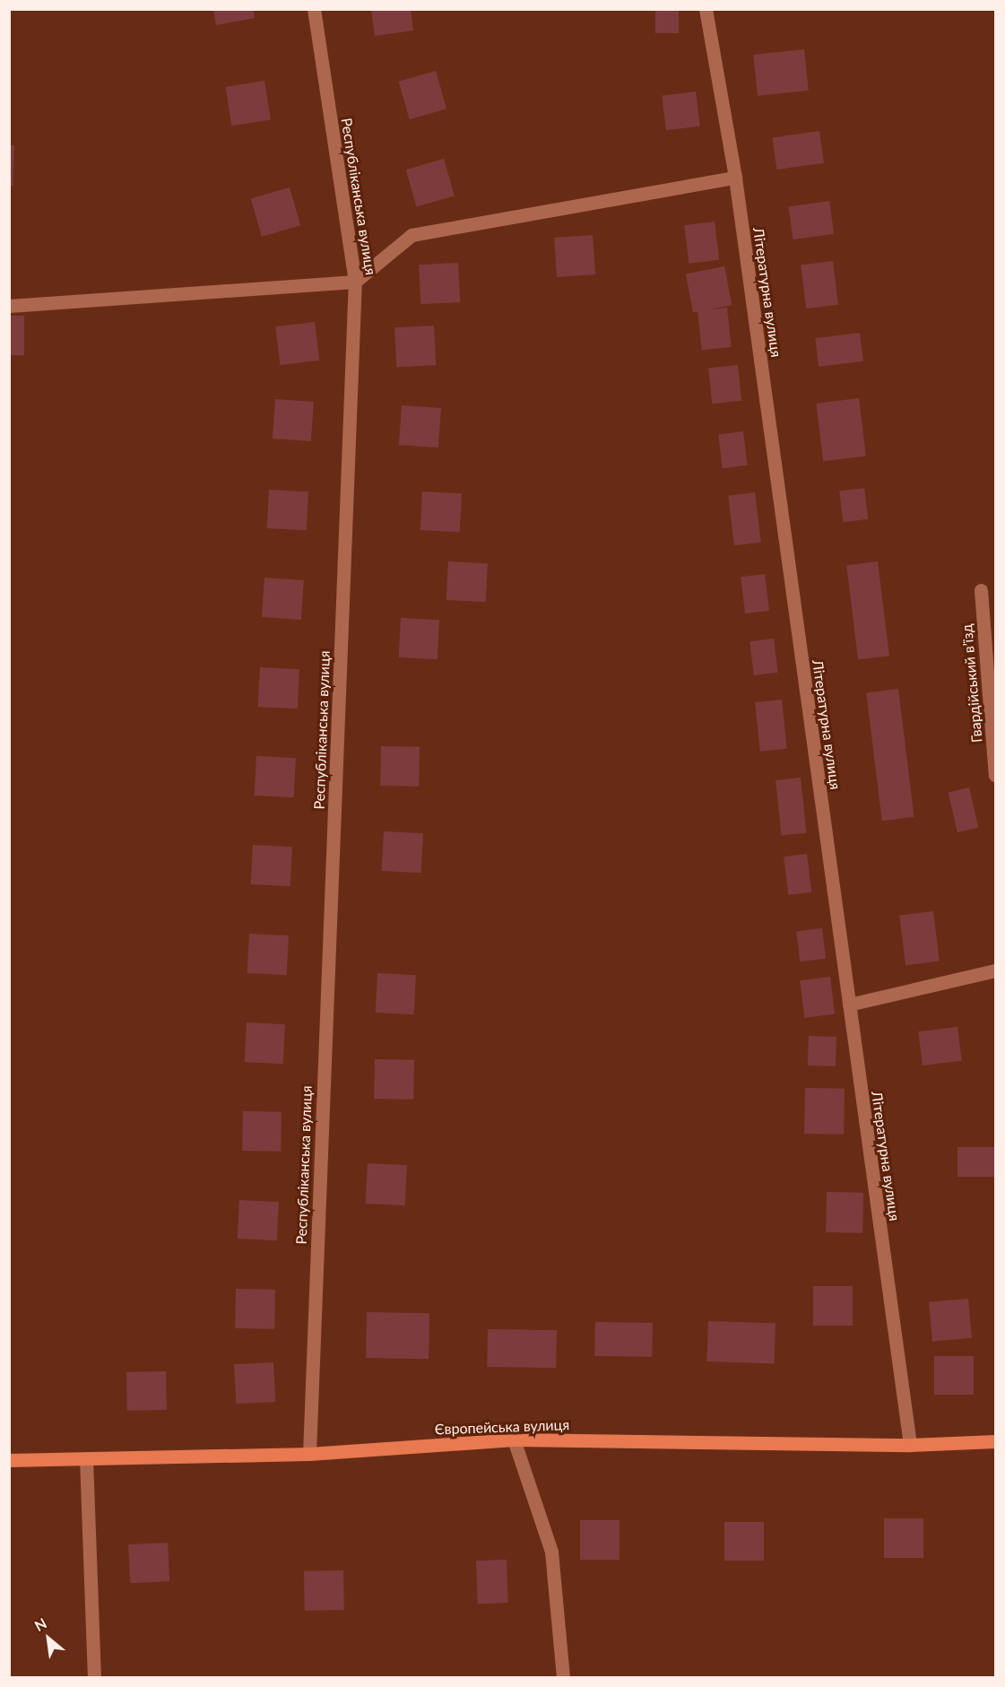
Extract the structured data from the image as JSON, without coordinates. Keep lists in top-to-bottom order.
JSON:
{
  "streets": {
    "street": [
      "Республіканська вулиця",
      "Літературна вулиця",
      "Гвардійський в’їзд",
      "Європейська вулиця"
    ]
  },
  "crossings": [
    ["Республіканська вулиця", "Європейська вулиця"],
    ["Літературна вулиця", "Європейська вулиця"]
  ],
  "north": "top left"
}
